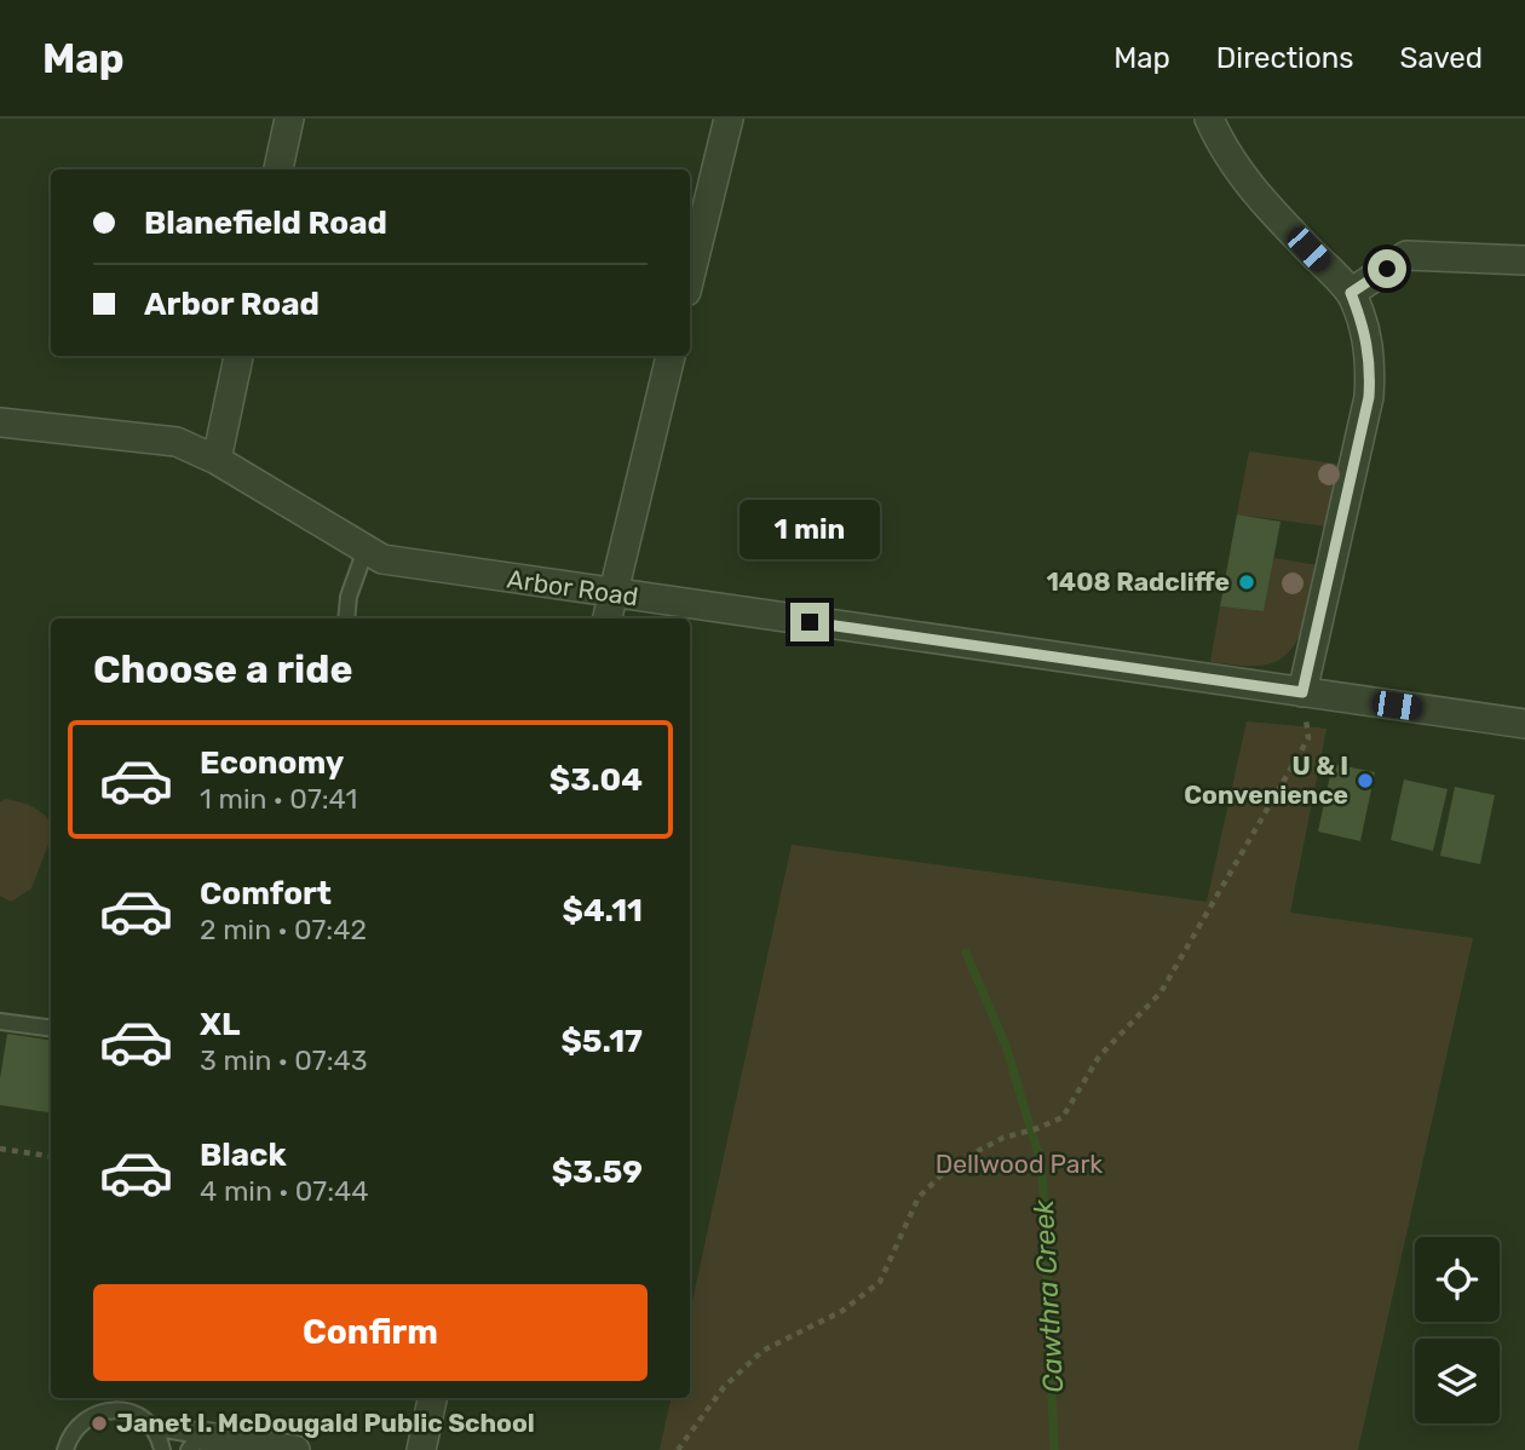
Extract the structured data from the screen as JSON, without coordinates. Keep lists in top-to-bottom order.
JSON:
{
  "streets": {
    "street": ["Arbor Road"]
  },
  "water": ["Cawthra Creek"],
  "parks": ["Dellwood Park"],
  "places": ["1408 Radcliffe", "U & I Convenience", "Janet I. McDougald Public School"],
  "page": {
    "header": "Map",
    "nav": ["Map", "Directions", "Saved"],
    "banner": ["Blanefield Road", "Arbor Road"],
    "bubble": "1 min",
    "heading": "Choose a ride",
    "list": [
      {
        "name": "Economy",
        "note": "1 min · 07:41",
        "value": "$3.04"
      },
      {
        "name": "Comfort",
        "note": "2 min · 07:42",
        "value": "$4.11"
      },
      {
        "name": "XL",
        "note": "3 min · 07:43",
        "value": "$5.17"
      },
      {
        "name": "Black",
        "note": "4 min · 07:44",
        "value": "$3.59"
      }
    ],
    "buttons": "Confirm"
  }
}
